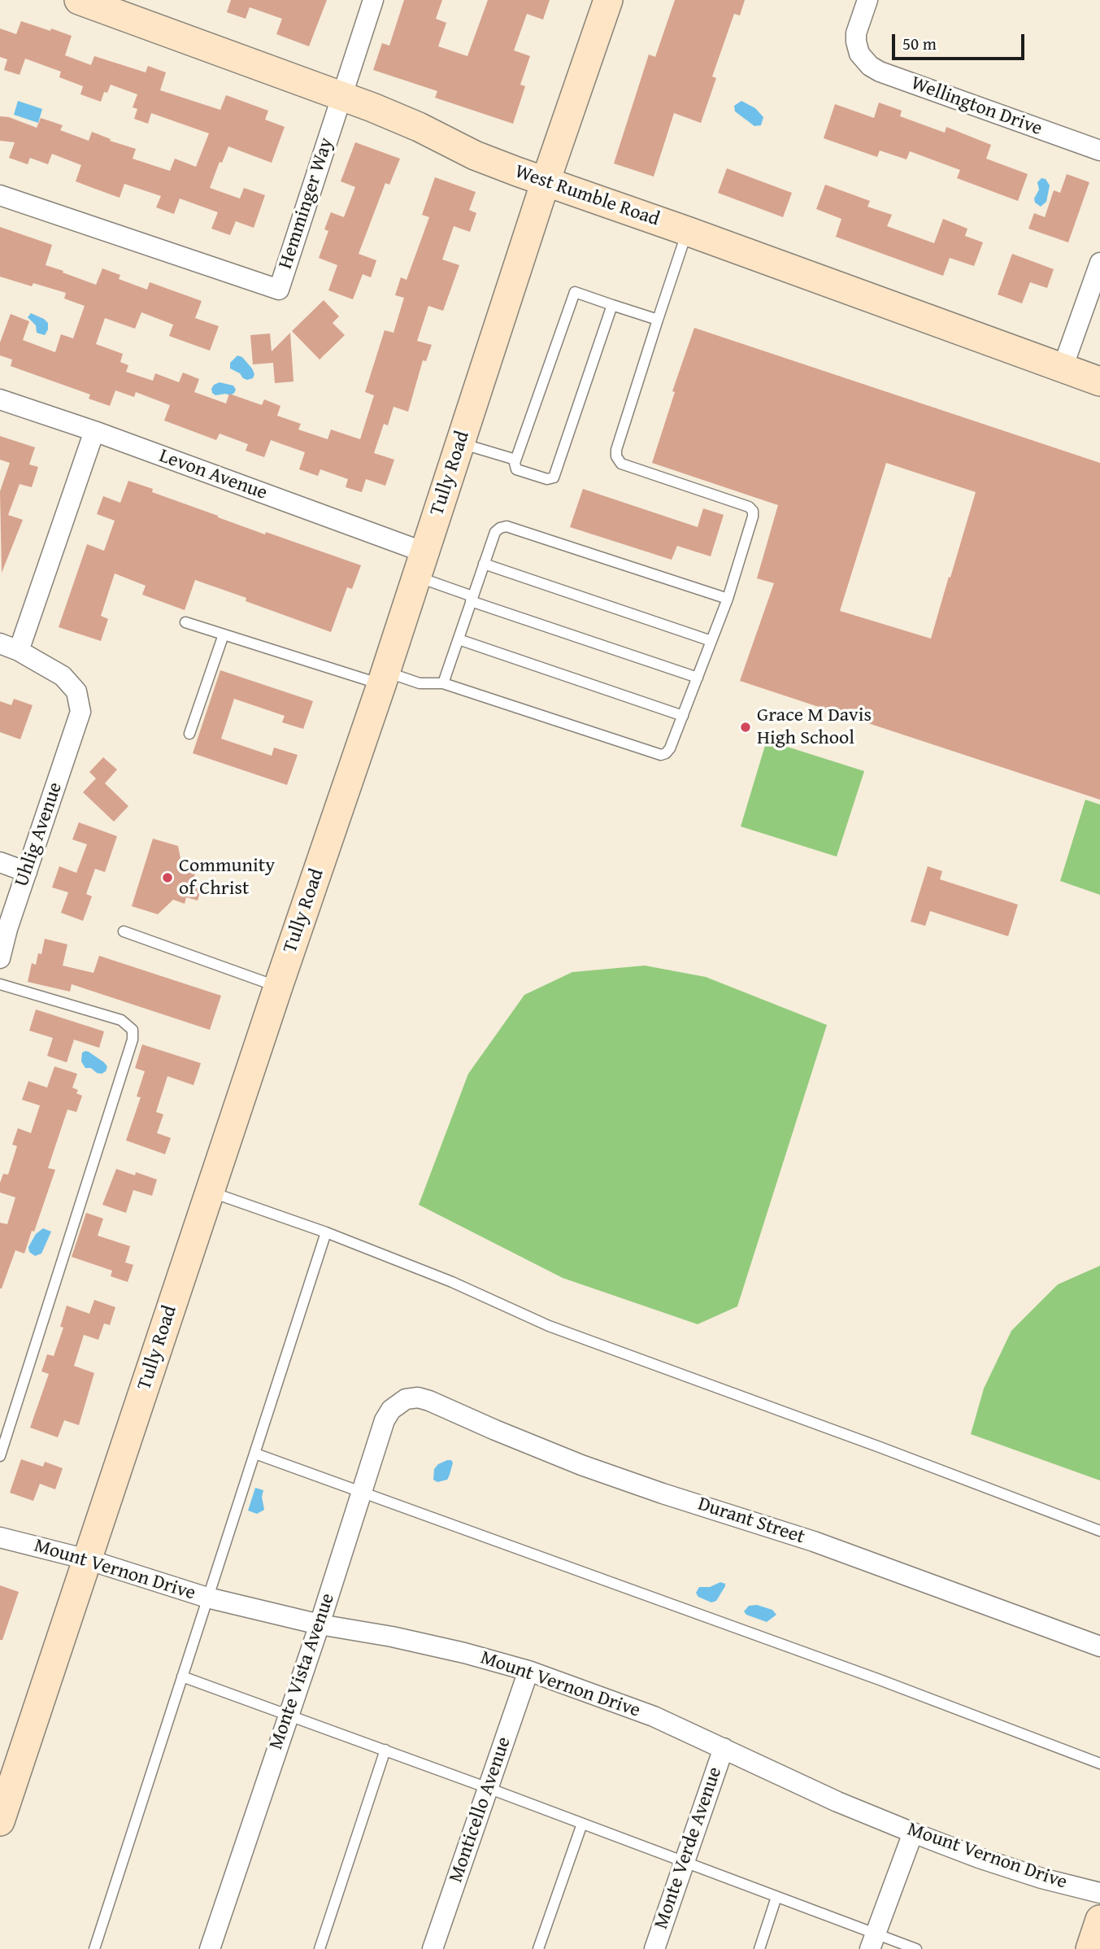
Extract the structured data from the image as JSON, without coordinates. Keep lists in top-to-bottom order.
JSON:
{
  "streets": {
    "main road": ["West Rumble Road", "Tully Road"],
    "street": [
      "Wellington Drive",
      "Hemminger Way",
      "Levon Avenue",
      "Uhlig Avenue",
      "Durant Street",
      "Mount Vernon Drive",
      "Monte Vista Avenue",
      "Monticello Avenue",
      "Monte Verde Avenue"
    ]
  },
  "crossings": [
    ["West Rumble Road", "Hemminger Way"],
    ["West Rumble Road", "Tully Road"],
    ["Tully Road", "Levon Avenue"],
    ["Tully Road", "Mount Vernon Drive"],
    ["Durant Street", "Monte Vista Avenue"],
    ["Mount Vernon Drive", "Monte Vista Avenue"],
    ["Mount Vernon Drive", "Monticello Avenue"],
    ["Mount Vernon Drive", "Monte Verde Avenue"]
  ],
  "places": ["Grace M Davis High School", "Community of Christ"],
  "scale_bar": "50 m"
}
